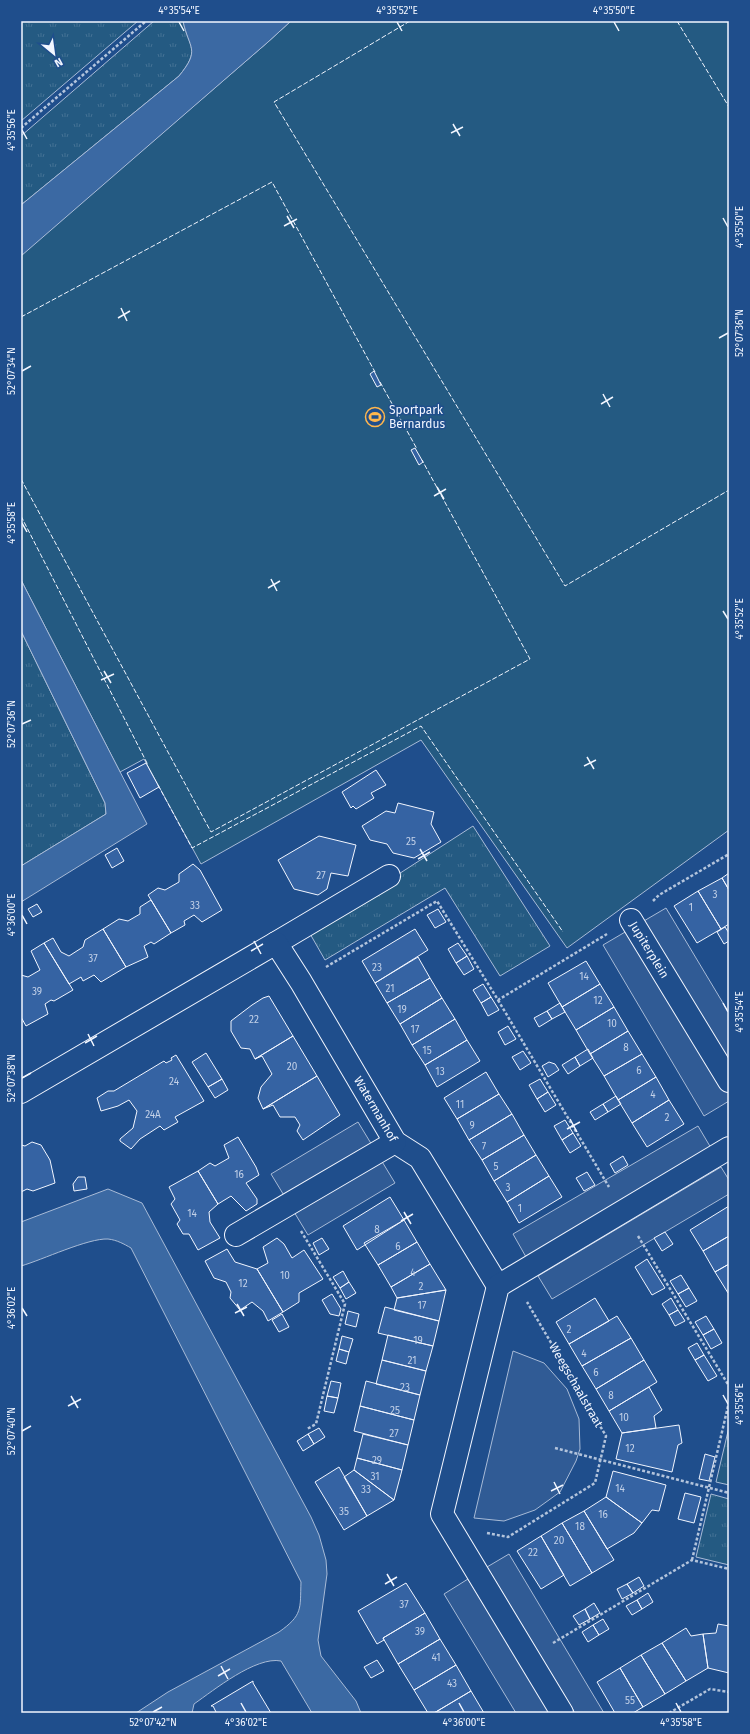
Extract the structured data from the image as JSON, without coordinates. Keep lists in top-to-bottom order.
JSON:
{
  "streets": {
    "street": ["Jupiterplein", "Watermanhof"],
    "path": ["Weegschaalstraat"]
  },
  "crossings": [
    ["Watermanhof", "Weegschaalstraat"]
  ],
  "places": {
    "sports": ["Sportpark Bernardus"]
  },
  "house_numbers": [
    "25",
    "27",
    "3",
    "33",
    "1",
    "37",
    "23",
    "14",
    "21",
    "39",
    "12",
    "19",
    "22",
    "10",
    "17",
    "8",
    "15",
    "20",
    "6",
    "13",
    "24",
    "4",
    "11",
    "24A",
    "2",
    "9",
    "7",
    "5",
    "16",
    "3",
    "1",
    "14",
    "8",
    "6",
    "4",
    "10",
    "12",
    "2",
    "17",
    "2",
    "19",
    "4",
    "21",
    "6",
    "23",
    "8",
    "25",
    "10",
    "27",
    "12",
    "29",
    "31",
    "14",
    "33",
    "35",
    "16",
    "18",
    "20",
    "22",
    "37",
    "39",
    "41",
    "43",
    "55"
  ],
  "north": "bottom right",
  "coordinates": [
    "4°35'54\"E",
    "4°35'52\"E",
    "4°35'50\"E",
    "4°35'56\"E",
    "52°07'36\"N",
    "52°07'34\"N",
    "4°35'58\"E",
    "4°36'00\"E",
    "52°07'38\"N",
    "4°36'02\"E",
    "52°07'40\"N",
    "52°07'42\"N"
  ]
}
